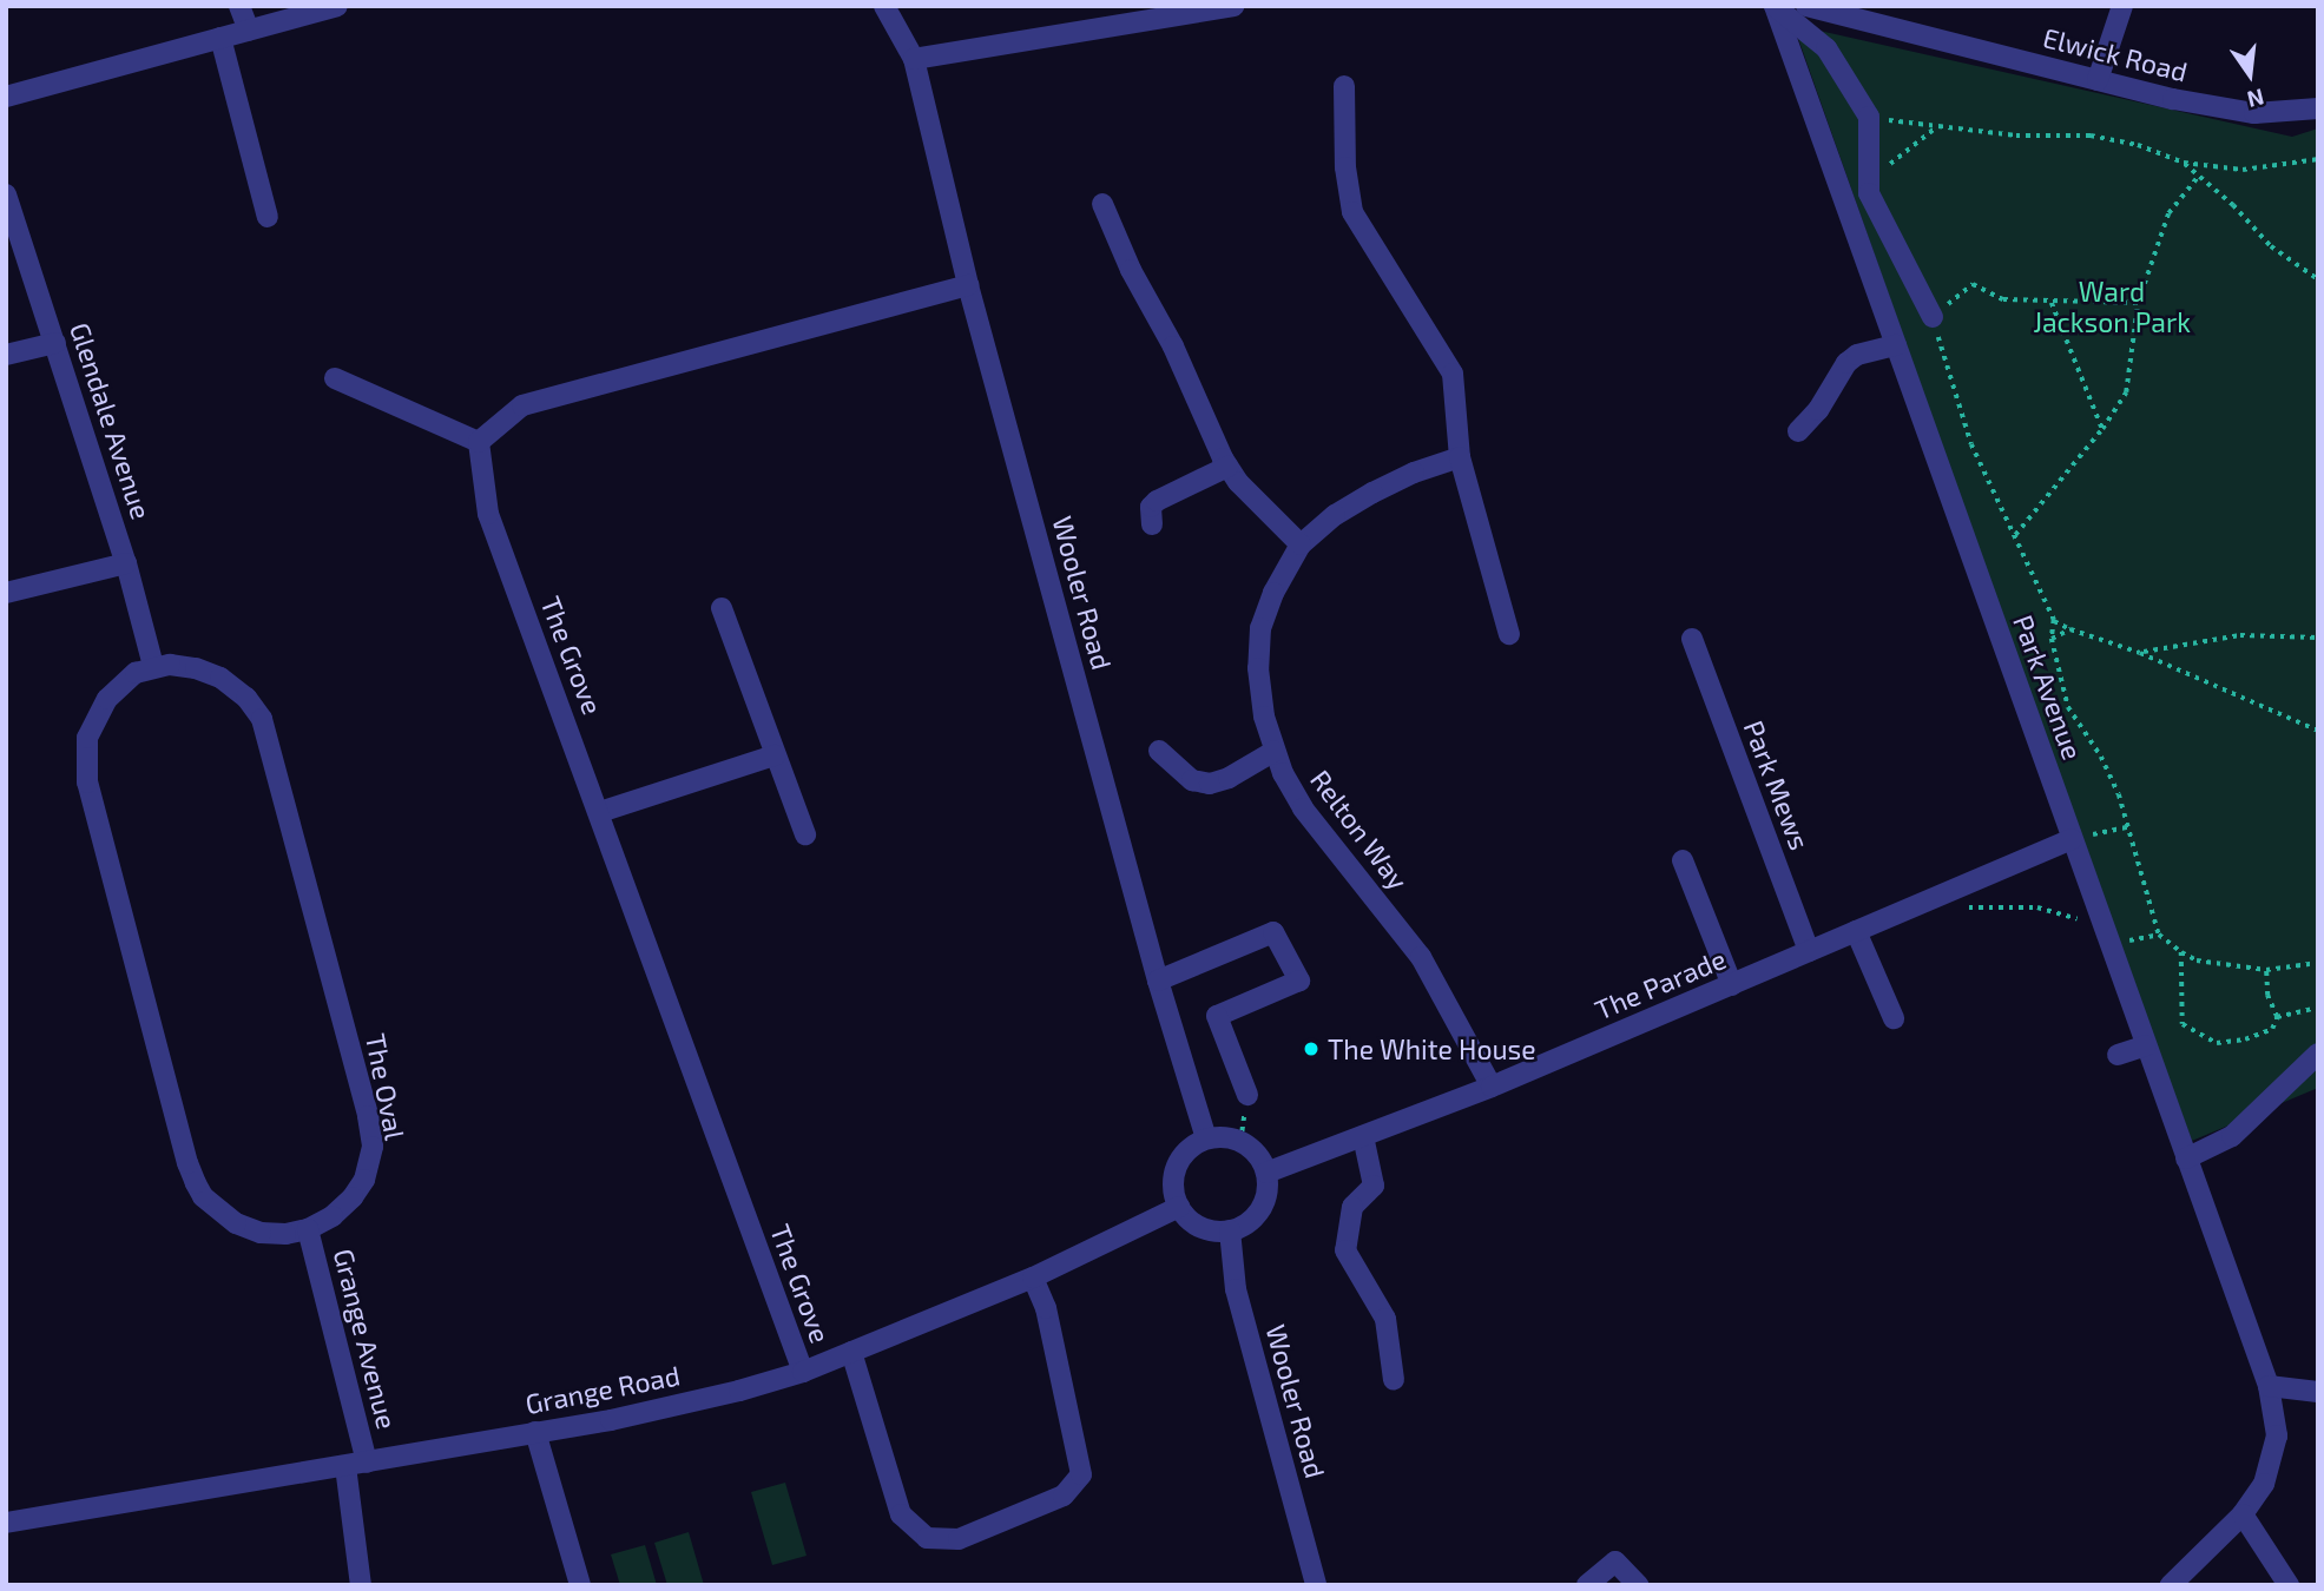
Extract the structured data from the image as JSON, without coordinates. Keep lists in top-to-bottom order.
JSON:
{
  "streets": {
    "street": [
      "Elwick Road",
      "Glendale Avenue",
      "Wooler Road",
      "The Grove",
      "Park Avenue",
      "Park Mews",
      "Relton Way",
      "The Parade",
      "The Oval",
      "Grange Avenue",
      "Grange Road"
    ]
  },
  "crossings": [
    ["Glendale Avenue", "The Oval"],
    ["Wooler Road", "The Parade"],
    ["Wooler Road", "Grange Road"],
    ["The Grove", "Grange Road"],
    ["Park Avenue", "The Parade"],
    ["Park Mews", "The Parade"],
    ["Relton Way", "The Parade"],
    ["The Parade", "Grange Road"],
    ["The Oval", "Grange Avenue"],
    ["Grange Avenue", "Grange Road"]
  ],
  "parks": ["Ward Jackson Park"],
  "places": ["The White House"],
  "north": "bottom"
}
